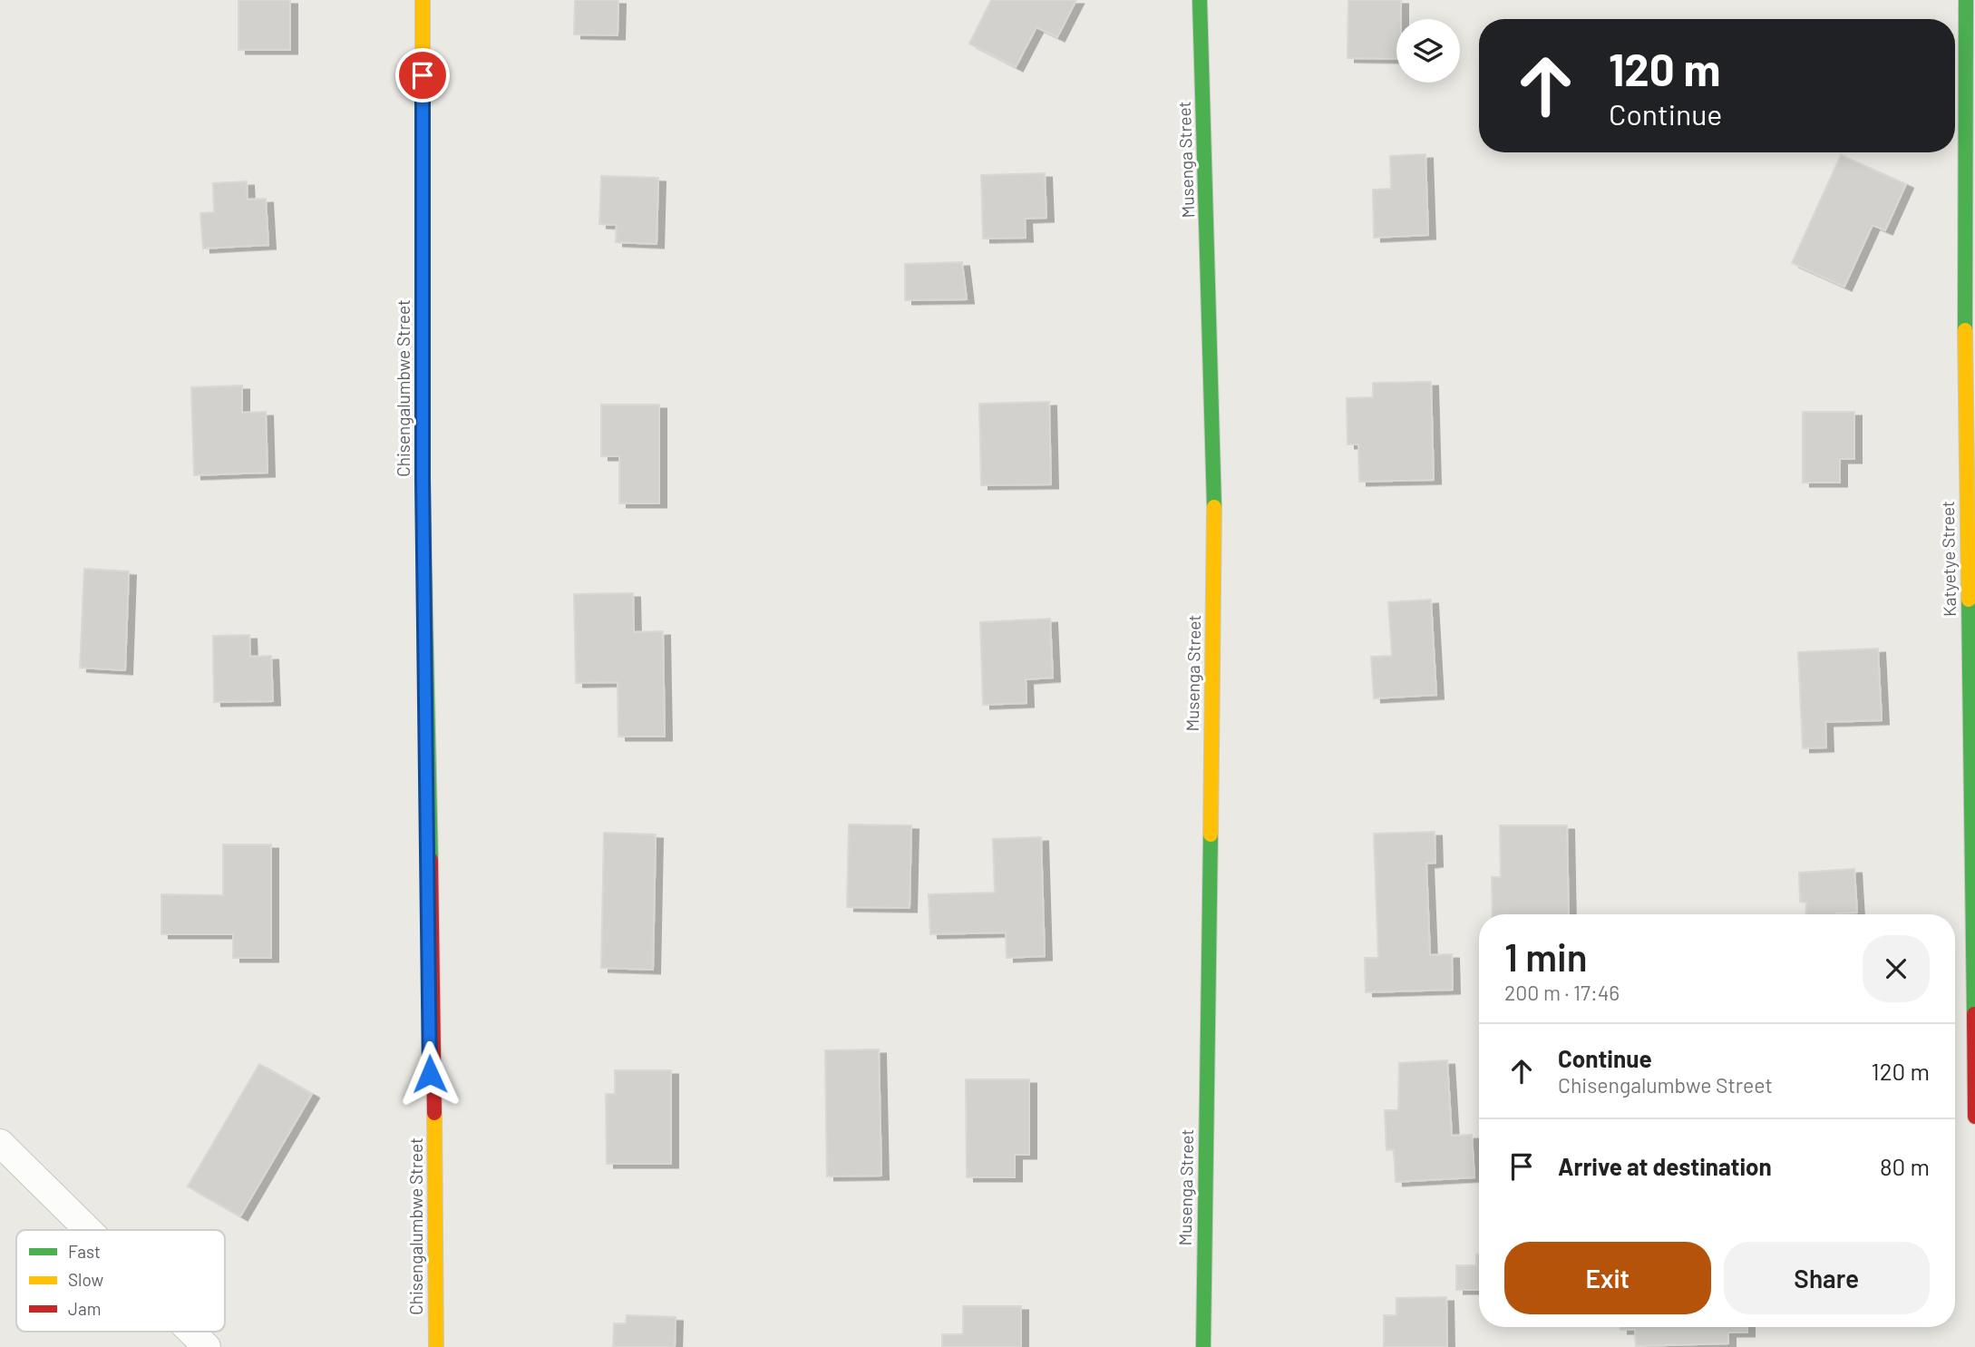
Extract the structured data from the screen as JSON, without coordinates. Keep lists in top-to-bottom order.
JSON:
{
  "streets": {
    "street": ["Musenga Street", "Chisengalumbwe Street", "Katyetye Street"]
  },
  "legend": ["Fast", "Slow", "Jam"],
  "page": {
    "turn": ["120 m", "Continue"],
    "heading": ["1 min", "200 m · 17:46"],
    "list": [
      {
        "name": "Continue",
        "note": "Chisengalumbwe Street",
        "value": "120 m"
      },
      {
        "name": "Arrive at destination",
        "value": "80 m"
      }
    ],
    "buttons": ["Exit", "Share"]
  }
}
